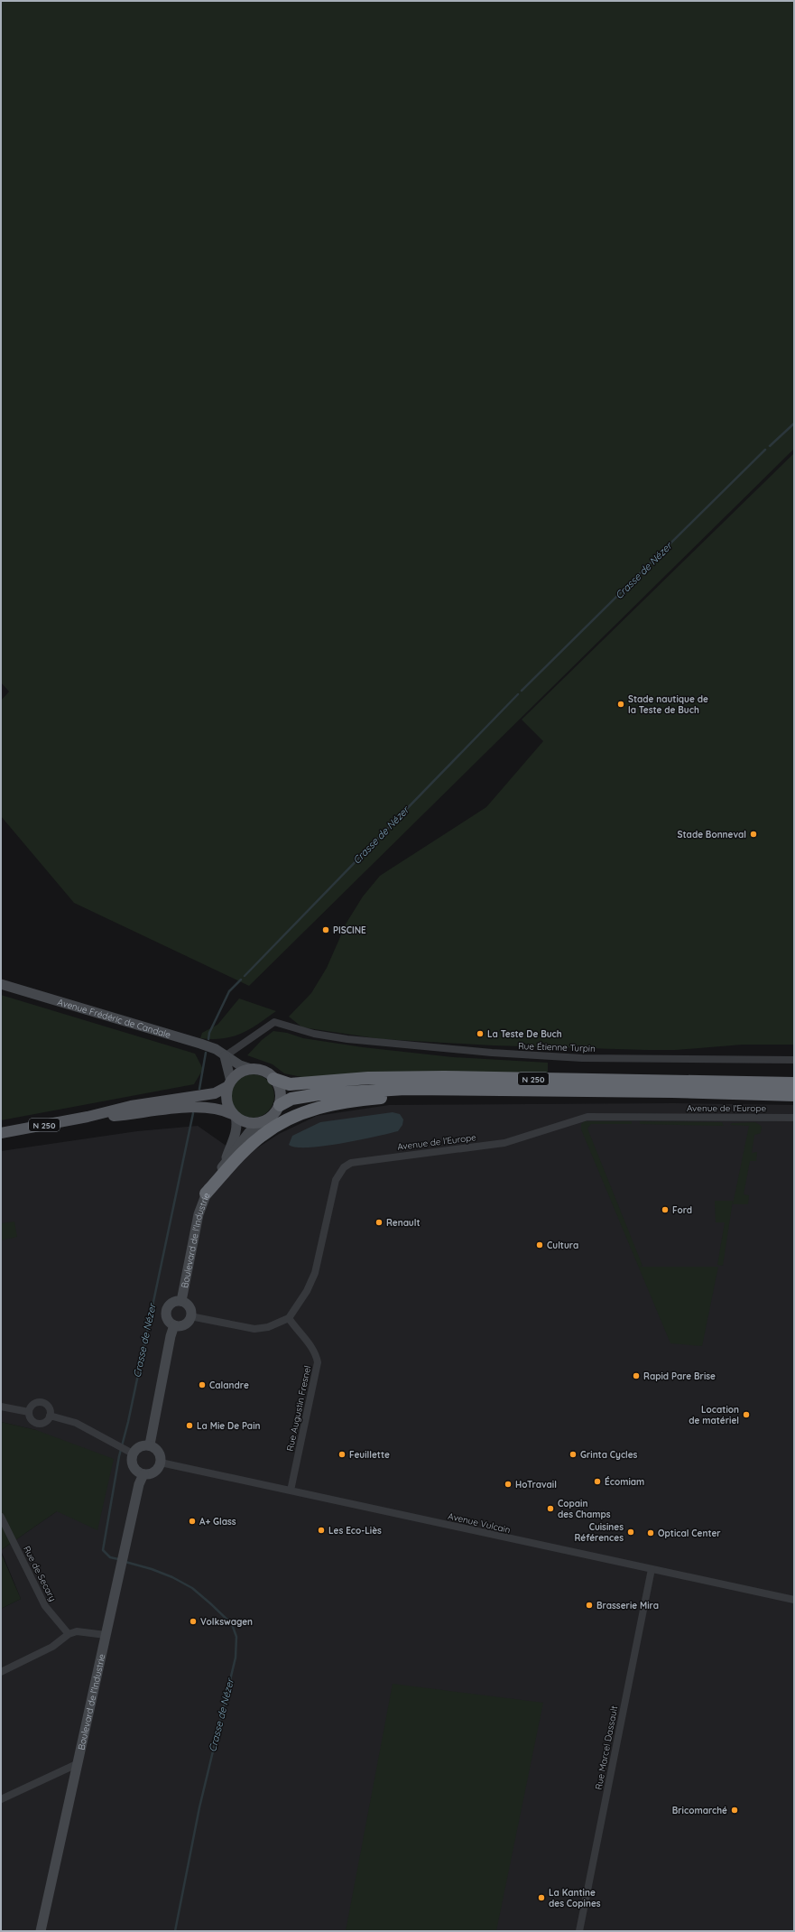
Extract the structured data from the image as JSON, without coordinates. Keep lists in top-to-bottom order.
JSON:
{
  "streets": {
    "highway": ["N 250"],
    "street": [
      "Avenue Frédéric de Candale",
      "Rue Étienne Turpin",
      "Avenue de l'Europe",
      "Boulevard de l'Industrie",
      "Rue Augustin Fresnel",
      "Avenue Vulcain",
      "Rue de Secary",
      "Rue Marcel Dassault"
    ]
  },
  "crossings": [
    ["Avenue Frédéric de Candale", "Rue Étienne Turpin"],
    ["Avenue Frédéric de Candale", "N 250"],
    ["Avenue Frédéric de Candale", "Boulevard de l'Industrie"],
    ["N 250", "Boulevard de l'Industrie"],
    ["Avenue de l'Europe", "Rue Augustin Fresnel"],
    ["Boulevard de l'Industrie", "Avenue Vulcain"],
    ["Rue Augustin Fresnel", "Avenue Vulcain"],
    ["Avenue Vulcain", "Rue Marcel Dassault"]
  ],
  "water": ["Crasse de Nézer"],
  "places": [
    "Stade nautique de la Teste de Buch",
    "Stade Bonneval",
    "PISCINE",
    "La Teste De Buch",
    "Ford",
    "Renault",
    "Cultura",
    "Rapid Pare Brise",
    "Calandre",
    "Location de matériel",
    "La Mie De Pain",
    "Feuillette",
    "Grinta Cycles",
    "Écomiam",
    "HoTravail",
    "Copain des Champs",
    "A+ Glass",
    "Les Eco-Liès",
    "Cuisines Références",
    "Optical Center",
    "Brasserie Mira",
    "Volkswagen",
    "Bricomarché",
    "La Kantine des Copines"
  ]
}
